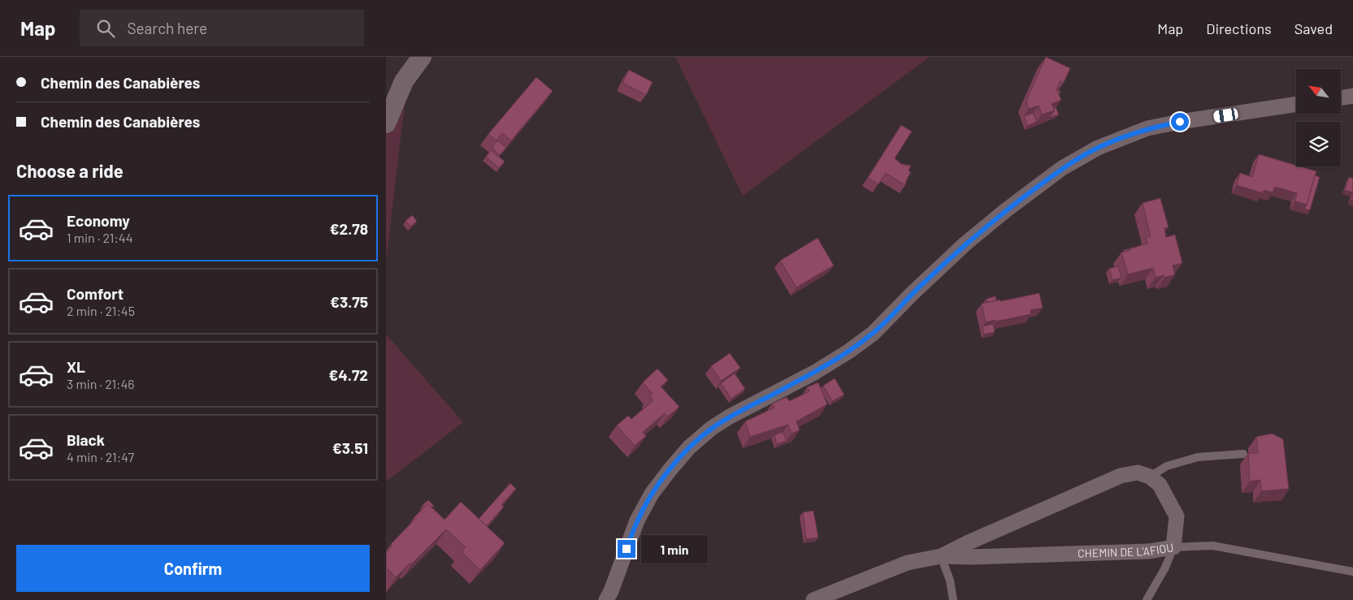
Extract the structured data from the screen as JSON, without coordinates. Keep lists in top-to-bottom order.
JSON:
{
  "streets": {
    "street": ["CHEMIN DE L'AFIOU"]
  },
  "north": "top left",
  "page": {
    "header": "Map",
    "search": "Search here",
    "nav": ["Map", "Directions", "Saved"],
    "banner": ["Chemin des Canabières", "Chemin des Canabières"],
    "heading": "Choose a ride",
    "list": [
      {
        "name": "Economy",
        "note": "1 min · 21:44",
        "value": "€2.78"
      },
      {
        "name": "Comfort",
        "note": "2 min · 21:45",
        "value": "€3.75"
      },
      {
        "name": "XL",
        "note": "3 min · 21:46",
        "value": "€4.72"
      },
      {
        "name": "Black",
        "note": "4 min · 21:47",
        "value": "€3.51"
      }
    ],
    "bubble": "1 min",
    "buttons": "Confirm"
  }
}
